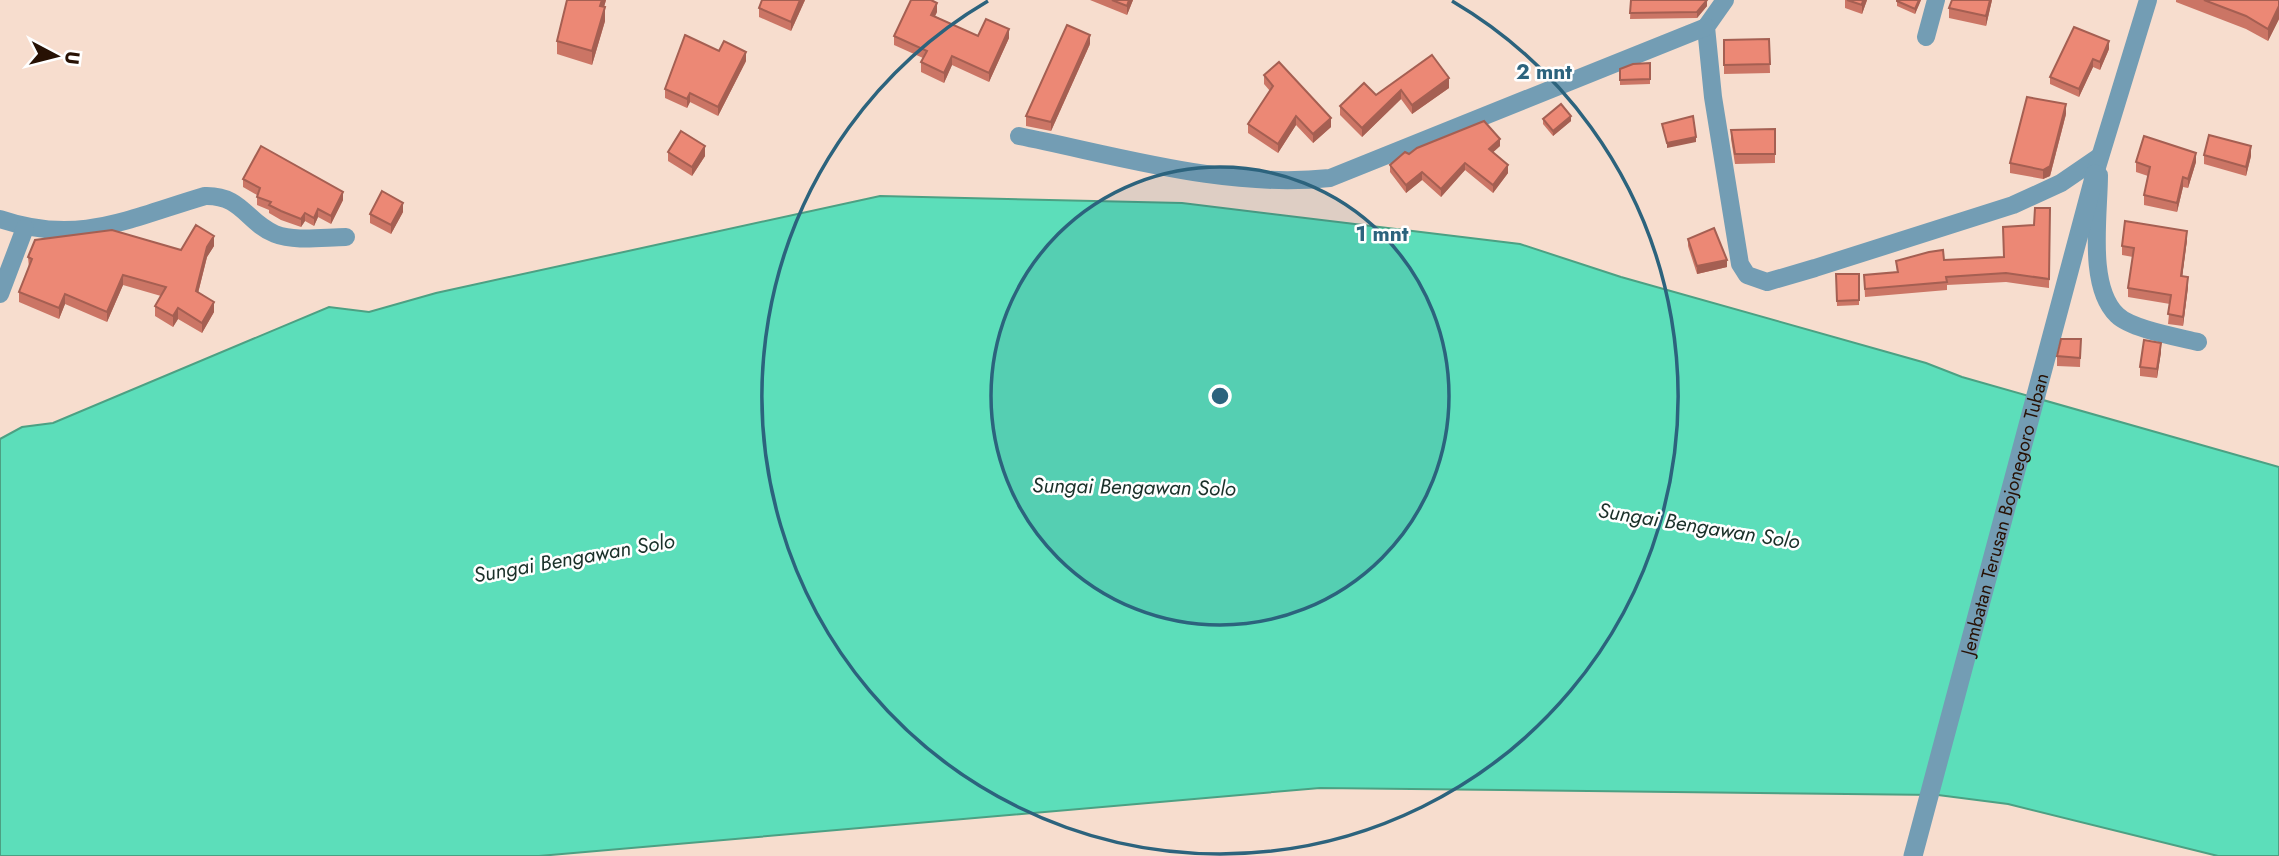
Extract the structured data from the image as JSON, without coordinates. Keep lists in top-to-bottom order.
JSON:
{
  "streets": {
    "street": ["Jembatan Terusan Bojonegoro Tuban"]
  },
  "water": ["Sungai Bengawan Solo"],
  "north": "right",
  "rings": ["2 mnt", "1 mnt"]
}
